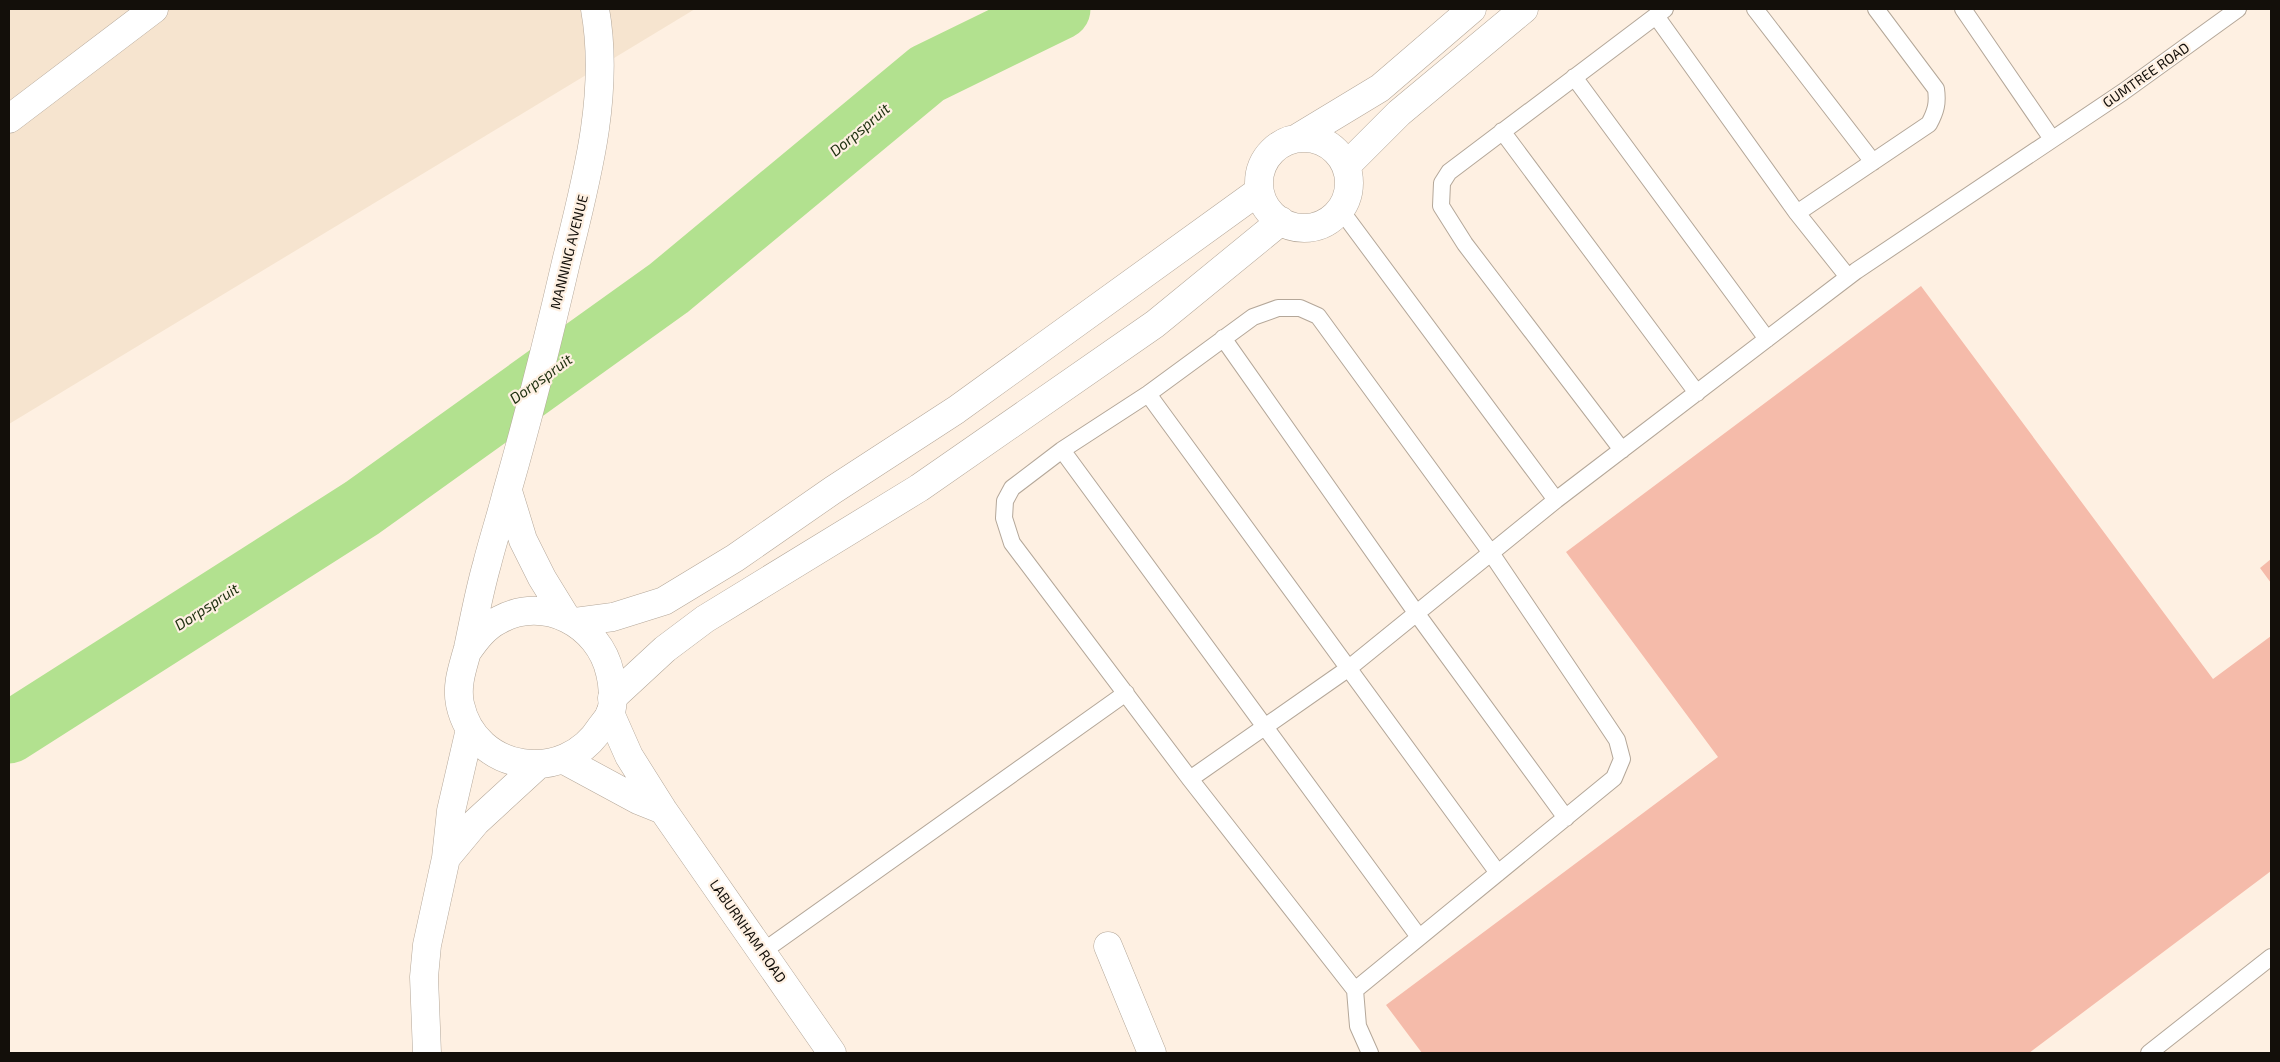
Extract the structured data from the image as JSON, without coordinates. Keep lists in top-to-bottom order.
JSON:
{
  "streets": {
    "street": ["MANNING AVENUE", "LABURNHAM ROAD"],
    "lane": ["GUMTREE ROAD"]
  },
  "crossings": [
    ["MANNING AVENUE", "LABURNHAM ROAD"]
  ],
  "water": ["Dorpspruit"]
}
